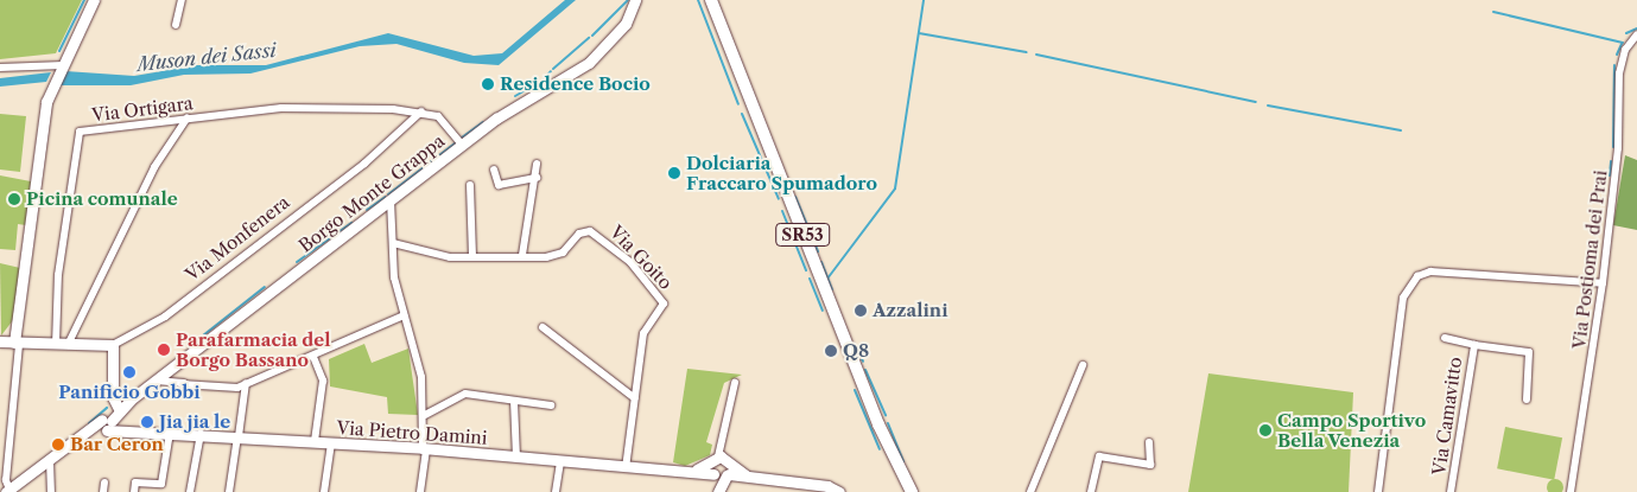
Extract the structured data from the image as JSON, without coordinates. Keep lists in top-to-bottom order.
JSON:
{
  "streets": {
    "main road": ["SR53"],
    "street": [
      "Via Ortigara",
      "Borgo Monte Grappa",
      "Via Monfenera",
      "Via Goito",
      "Via Postioma dei Prai",
      "Via Camavitto",
      "Via Pietro Damini"
    ]
  },
  "crossings": [
    ["Via Ortigara", "Via Monfenera"],
    ["Borgo Monte Grappa", "Via Pietro Damini"],
    ["Via Goito", "Via Pietro Damini"]
  ],
  "water": ["Muson dei Sassi"],
  "places": [
    "Residence Bocio",
    "Dolciaria Fraccaro Spumadoro",
    "Picina comunale",
    "Azzalini",
    "Parafarmacia del Borgo Bassano",
    "Q8",
    "Panificio Gobbi",
    "Jia jia le",
    "Campo Sportivo Bella Venezia",
    "Bar Ceron"
  ]
}
